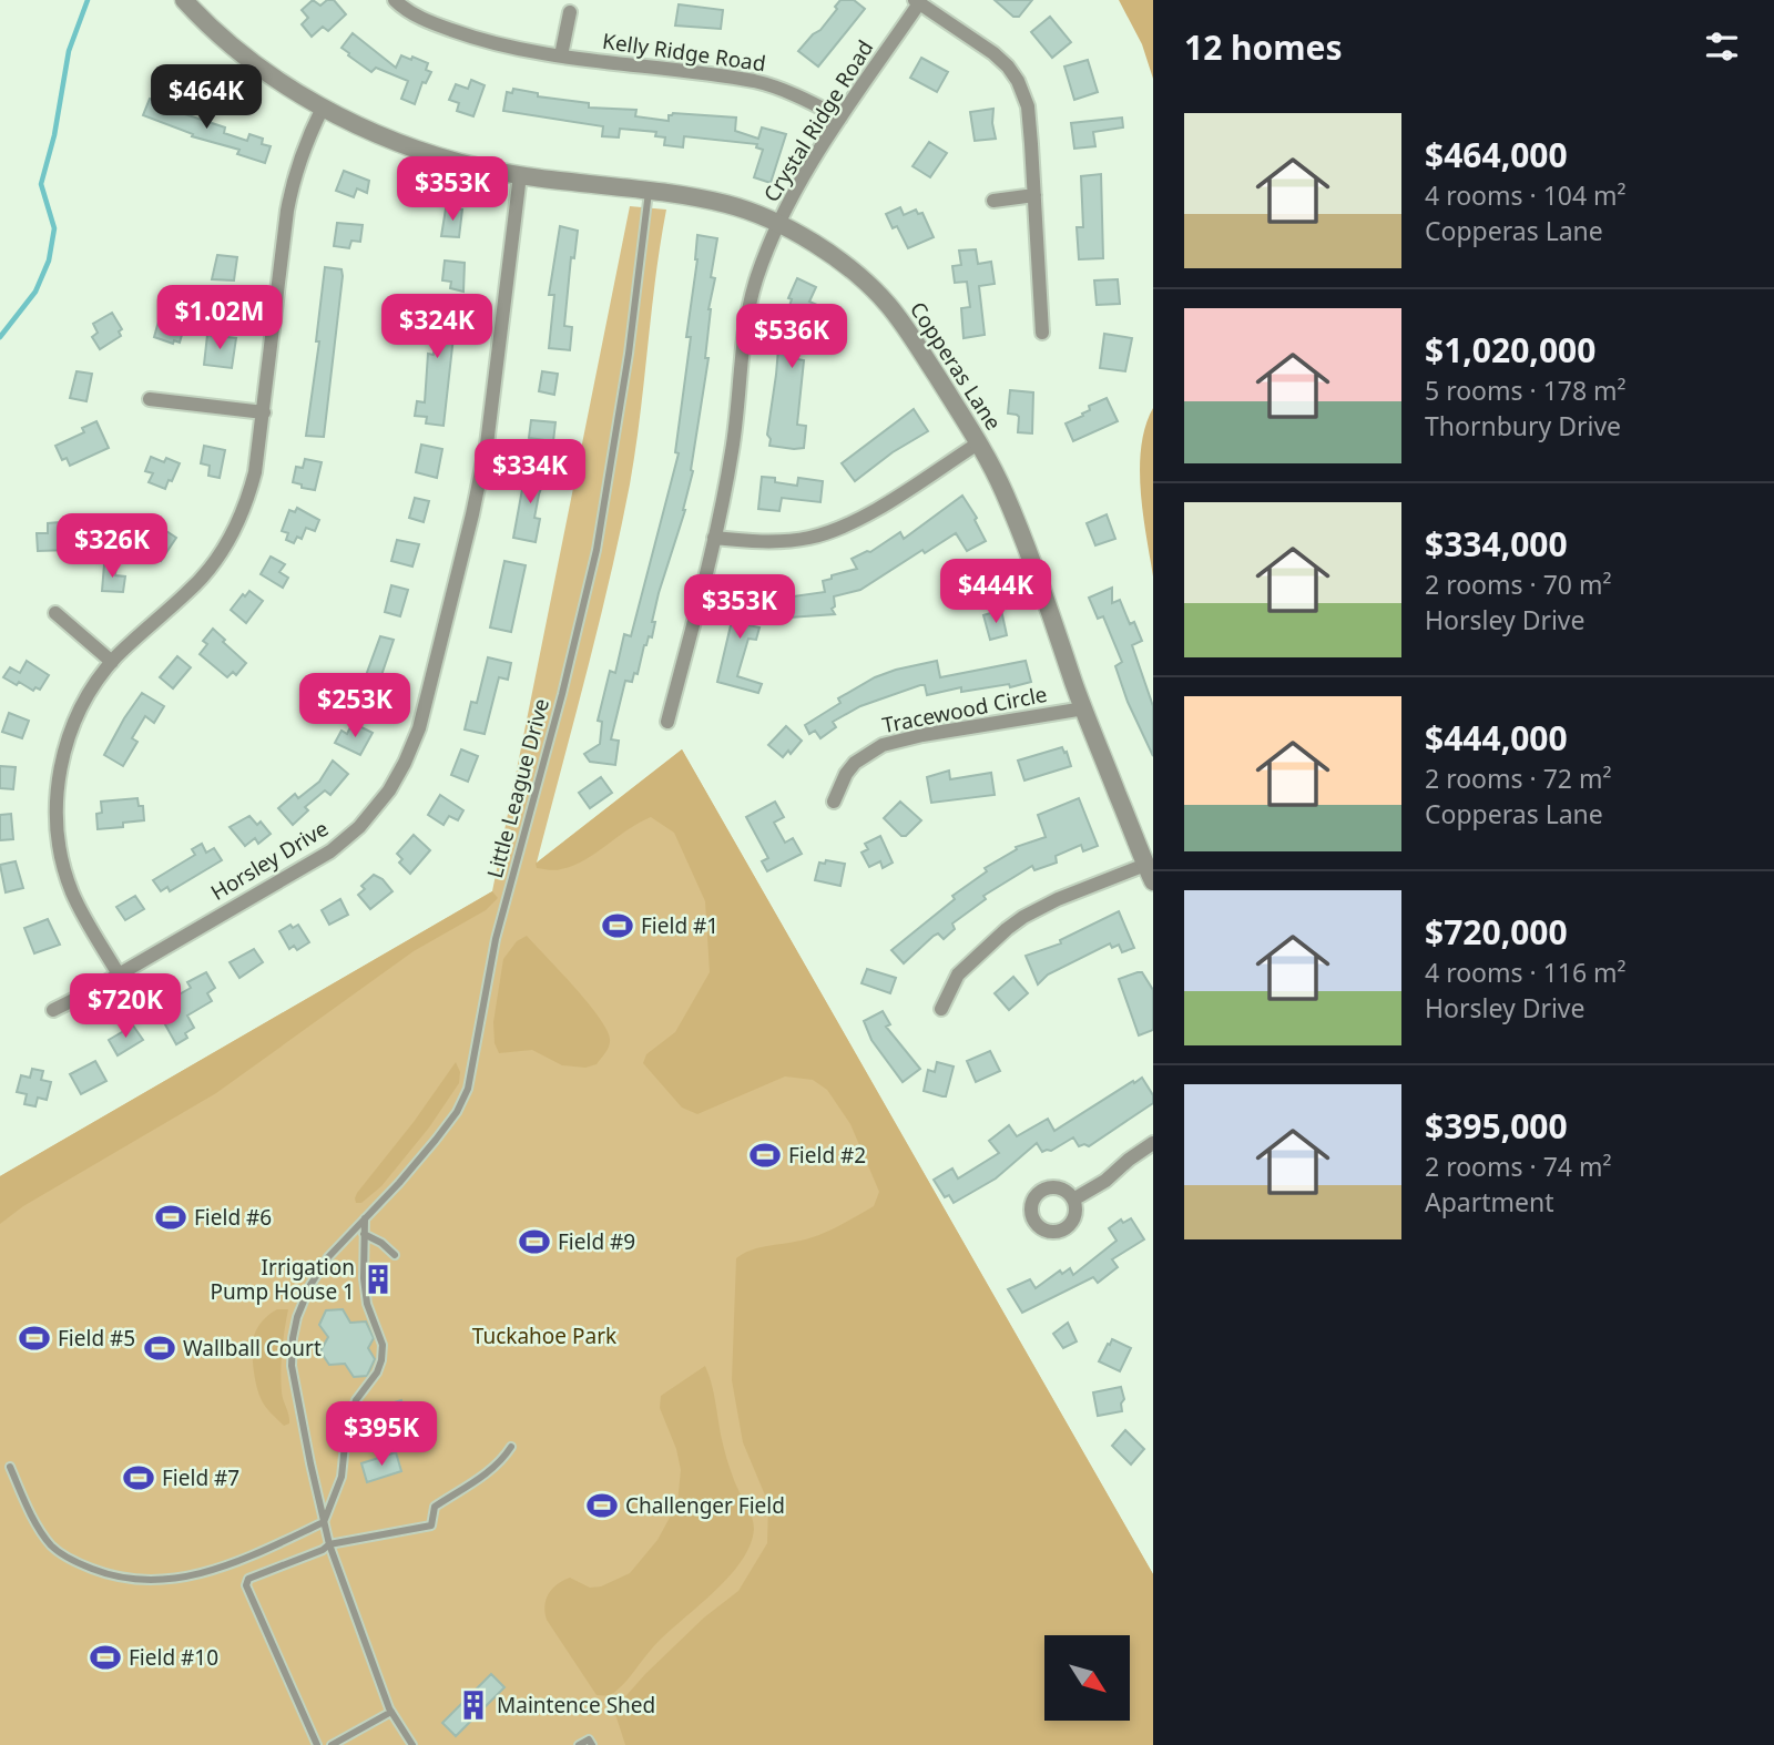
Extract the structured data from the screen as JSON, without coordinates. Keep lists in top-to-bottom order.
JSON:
{
  "streets": {
    "street": [
      "Kelly Ridge Road",
      "Crystal Ridge Road",
      "Copperas Lane",
      "Tracewood Circle",
      "Horsley Drive"
    ],
    "lane": ["Little League Drive"]
  },
  "crossings": [
    ["Kelly Ridge Road", "Crystal Ridge Road"],
    ["Crystal Ridge Road", "Copperas Lane"],
    ["Copperas Lane", "Tracewood Circle"],
    ["Copperas Lane", "Little League Drive"],
    ["Copperas Lane", "Horsley Drive"]
  ],
  "parks": ["Tuckahoe Park"],
  "places": {
    "sports": [
      "Field #1",
      "Field #2",
      "Field #6",
      "Field #9",
      "Field #5",
      "Wallball Court",
      "Field #7",
      "Challenger Field",
      "Field #10"
    ],
    "building": ["Irrigation Pump House 1", "Maintence Shed"]
  },
  "north": "bottom right",
  "page": {
    "heading": "12 homes",
    "price": [
      "$464K",
      "$353K",
      "$1.02M",
      "$324K",
      "$536K",
      "$334K",
      "$326K",
      "$444K",
      "$353K",
      "$253K",
      "$720K",
      "$395K"
    ],
    "list": [
      {
        "name": "$464,000",
        "note": "4 rooms · 104 m² · Copperas Lane"
      },
      {
        "name": "$1,020,000",
        "note": "5 rooms · 178 m² · Thornbury Drive"
      },
      {
        "name": "$334,000",
        "note": "2 rooms · 70 m² · Horsley Drive"
      },
      {
        "name": "$444,000",
        "note": "2 rooms · 72 m² · Copperas Lane"
      },
      {
        "name": "$720,000",
        "note": "4 rooms · 116 m² · Horsley Drive"
      },
      {
        "name": "$395,000",
        "note": "2 rooms · 74 m² · Apartment"
      }
    ]
  }
}
